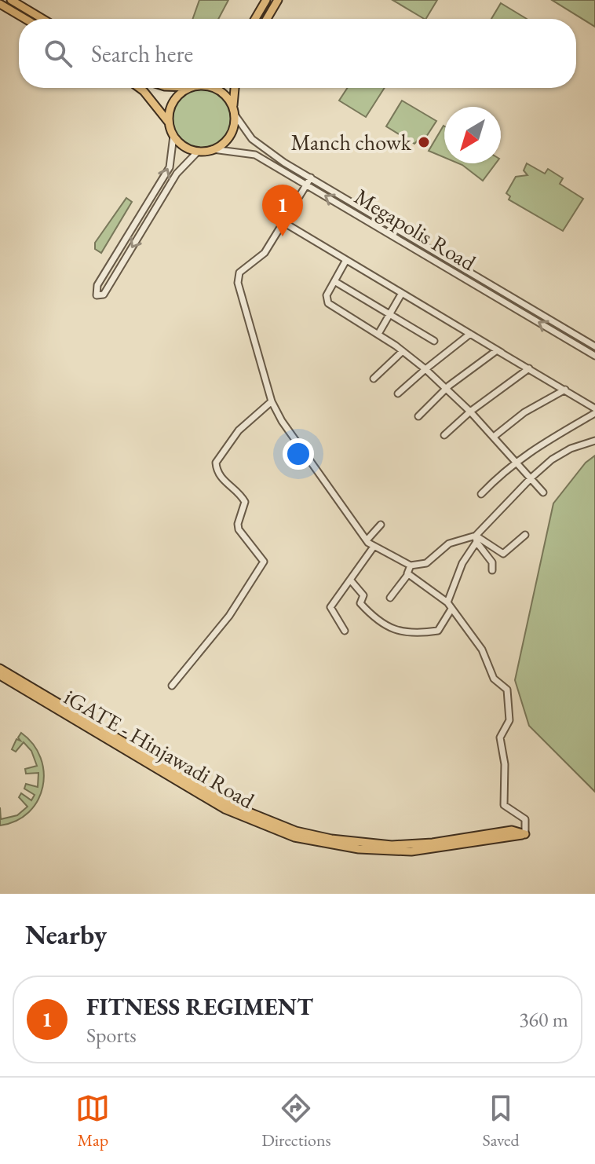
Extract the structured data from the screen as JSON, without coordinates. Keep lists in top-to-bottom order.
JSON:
{
  "streets": {
    "main road": ["iGATE - Hinjawadi Road"],
    "street": ["Megapolis Road"]
  },
  "places": ["Manch chowk"],
  "north": "bottom left",
  "page": {
    "search": "Search here",
    "pins": "1",
    "heading": "Nearby",
    "list": [
      {
        "mark": "1",
        "name": "FITNESS REGIMENT",
        "note": "Sports",
        "value": "360 m"
      }
    ],
    "nav": ["Map", "Directions", "Saved"]
  }
}
